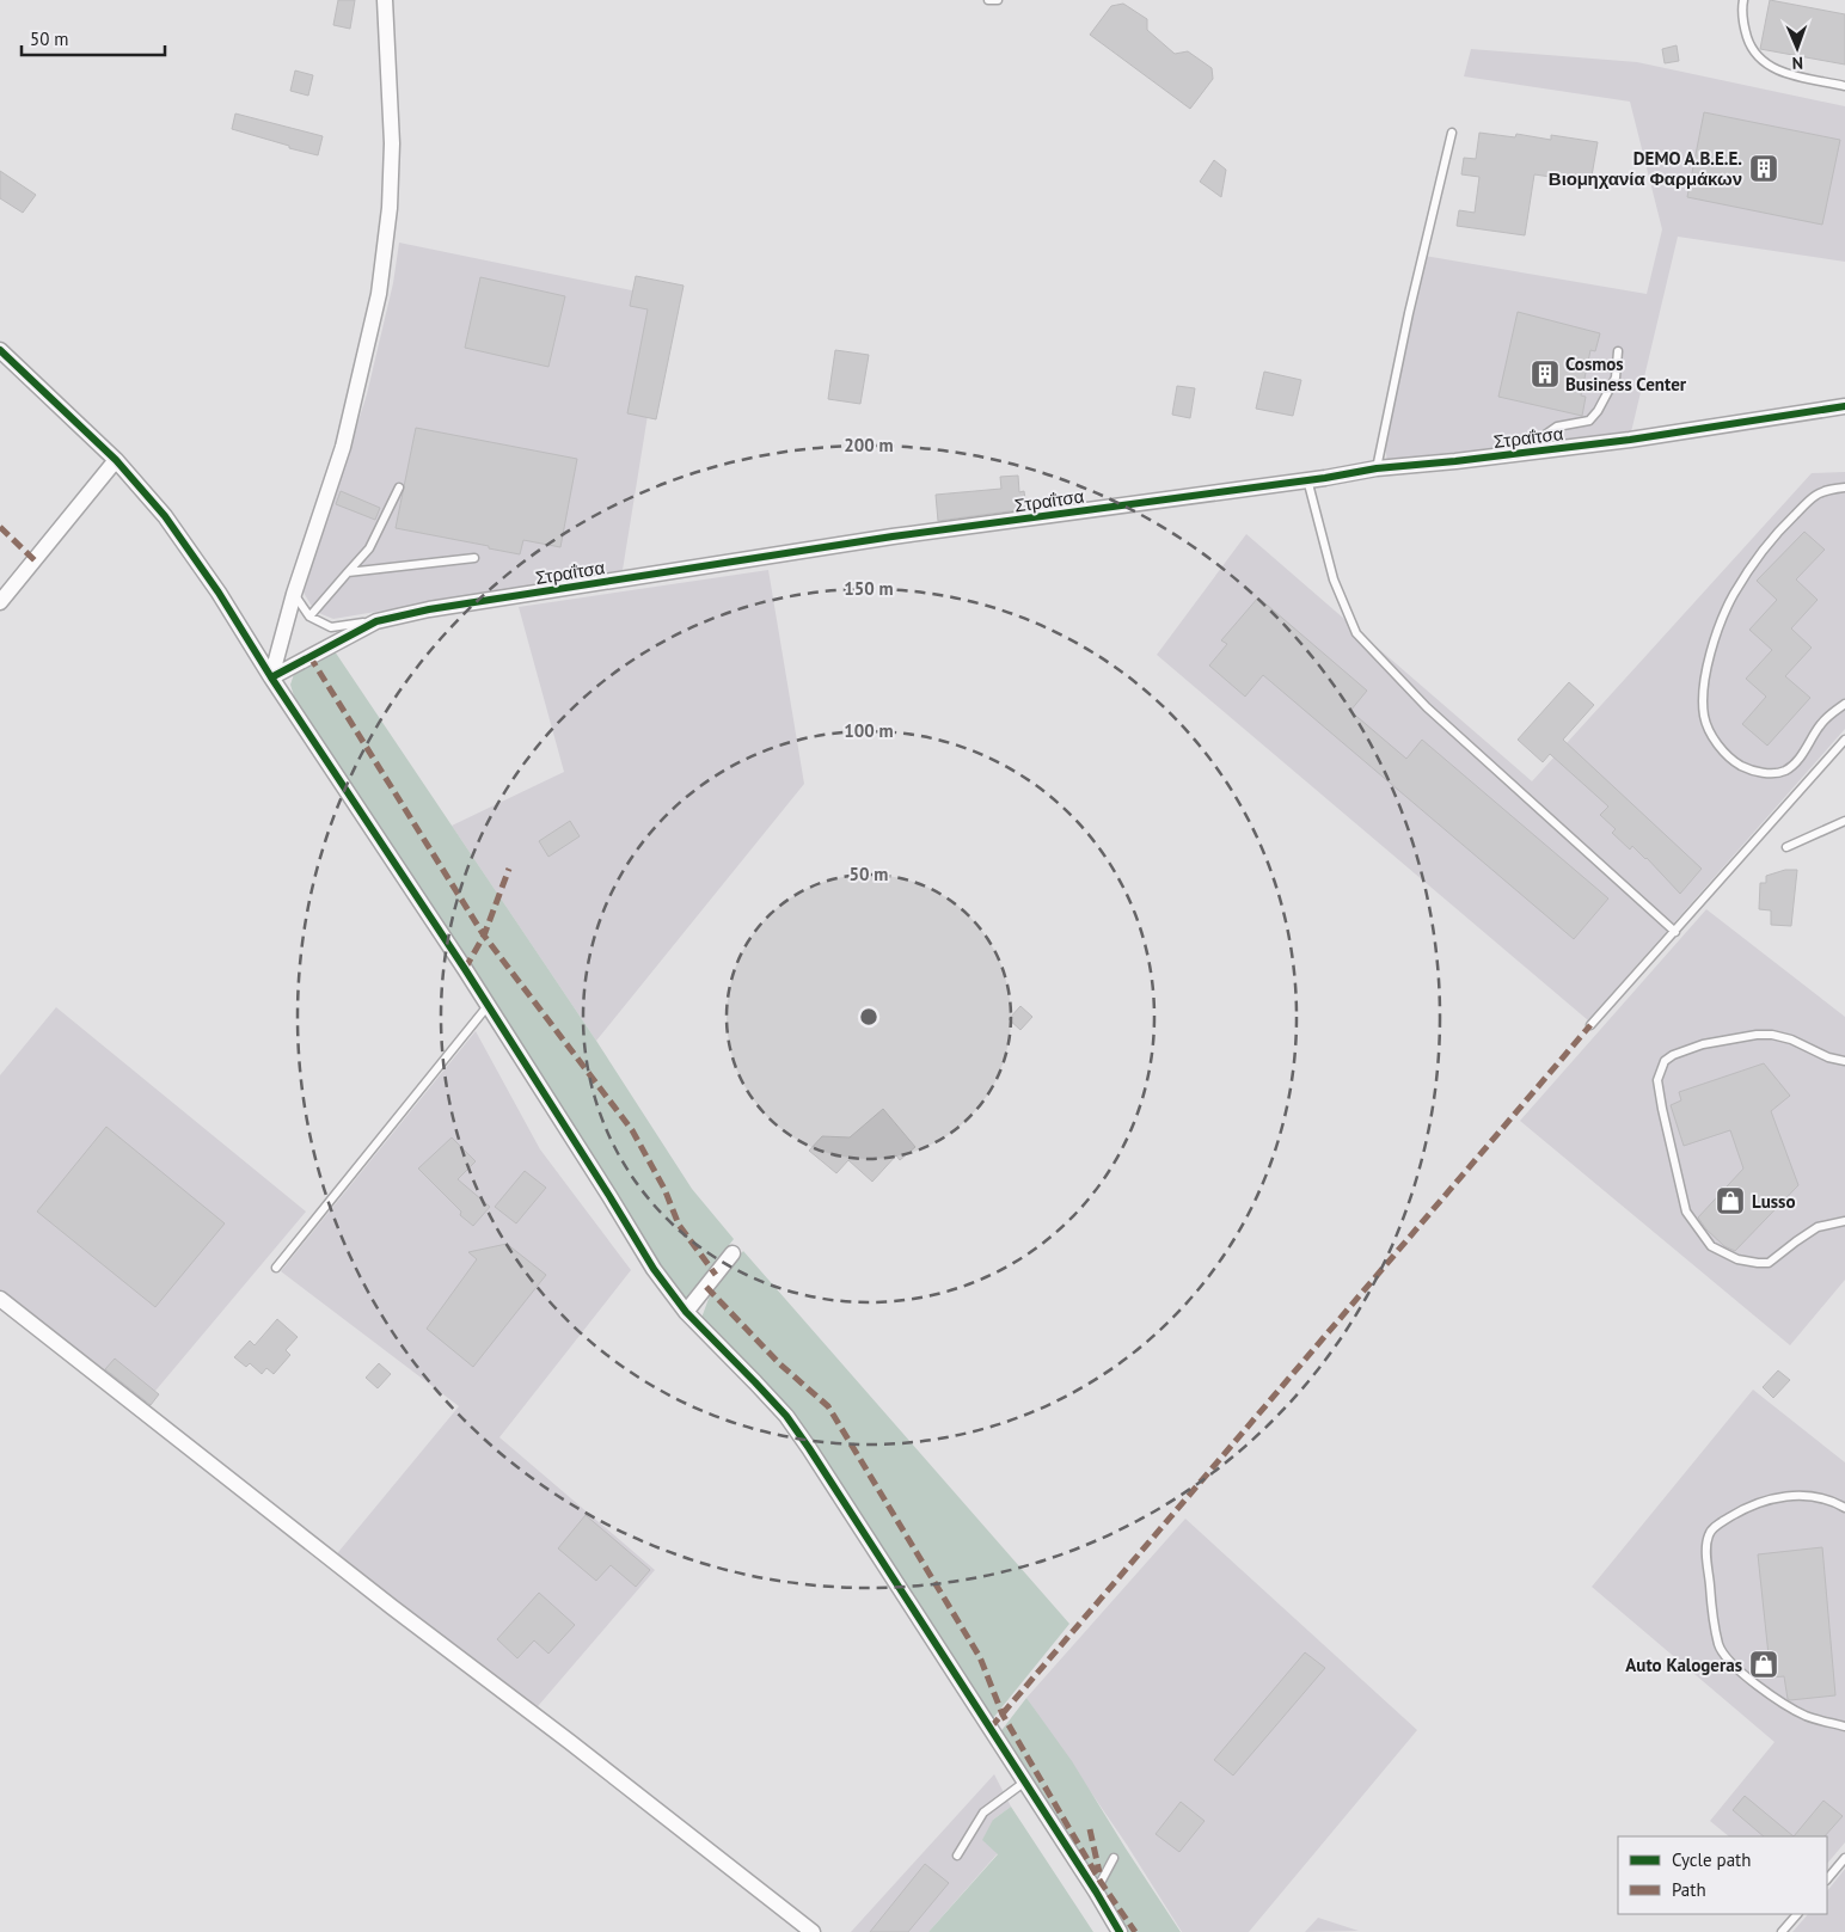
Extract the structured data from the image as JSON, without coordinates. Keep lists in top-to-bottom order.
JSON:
{
  "streets": {
    "street": ["Στραΐτσα"]
  },
  "places": {
    "building": ["DEMO A.B.E.E. Βιομηχανία Φαρμάκων", "Cosmos Business Center"],
    "shop": ["Lusso", "Auto Kalogeras"]
  },
  "legend": ["Cycle path", "Path"],
  "scale_bar": "50 m",
  "north": "bottom",
  "rings": [
    "200 m",
    "150 m",
    "100 m",
    "50 m"
  ]
}
